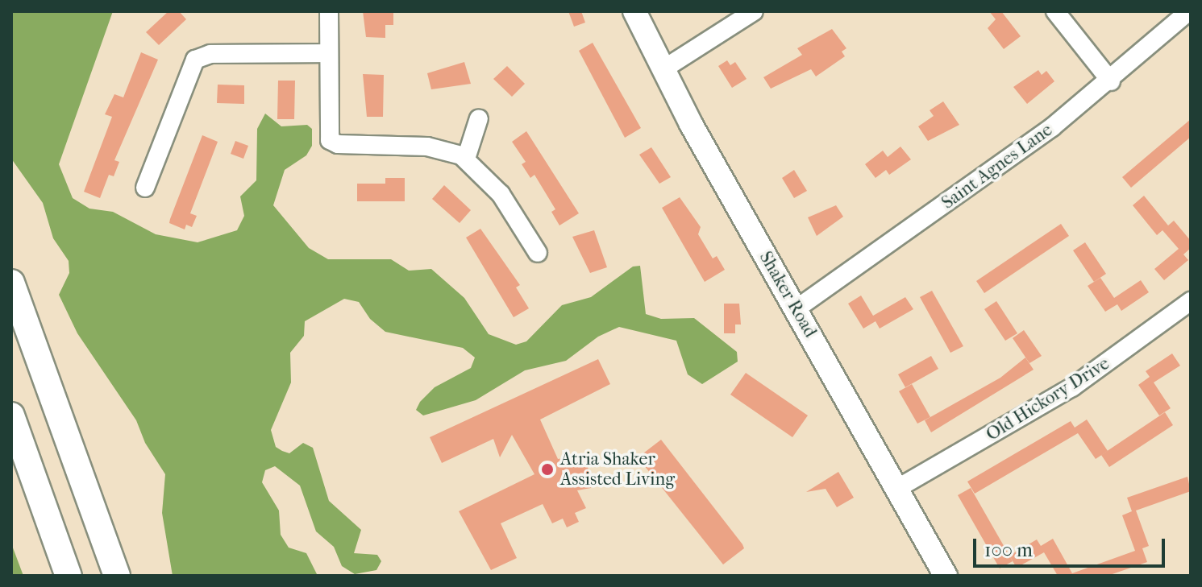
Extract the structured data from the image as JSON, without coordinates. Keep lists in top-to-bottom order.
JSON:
{
  "streets": {
    "main road": ["Shaker Road"],
    "street": ["Saint Agnes Lane", "Old Hickory Drive"]
  },
  "crossings": [
    ["Saint Agnes Lane", "Shaker Road"],
    ["Shaker Road", "Old Hickory Drive"]
  ],
  "places": ["Atria Shaker Assisted Living"],
  "scale_bar": "100 m"
}
